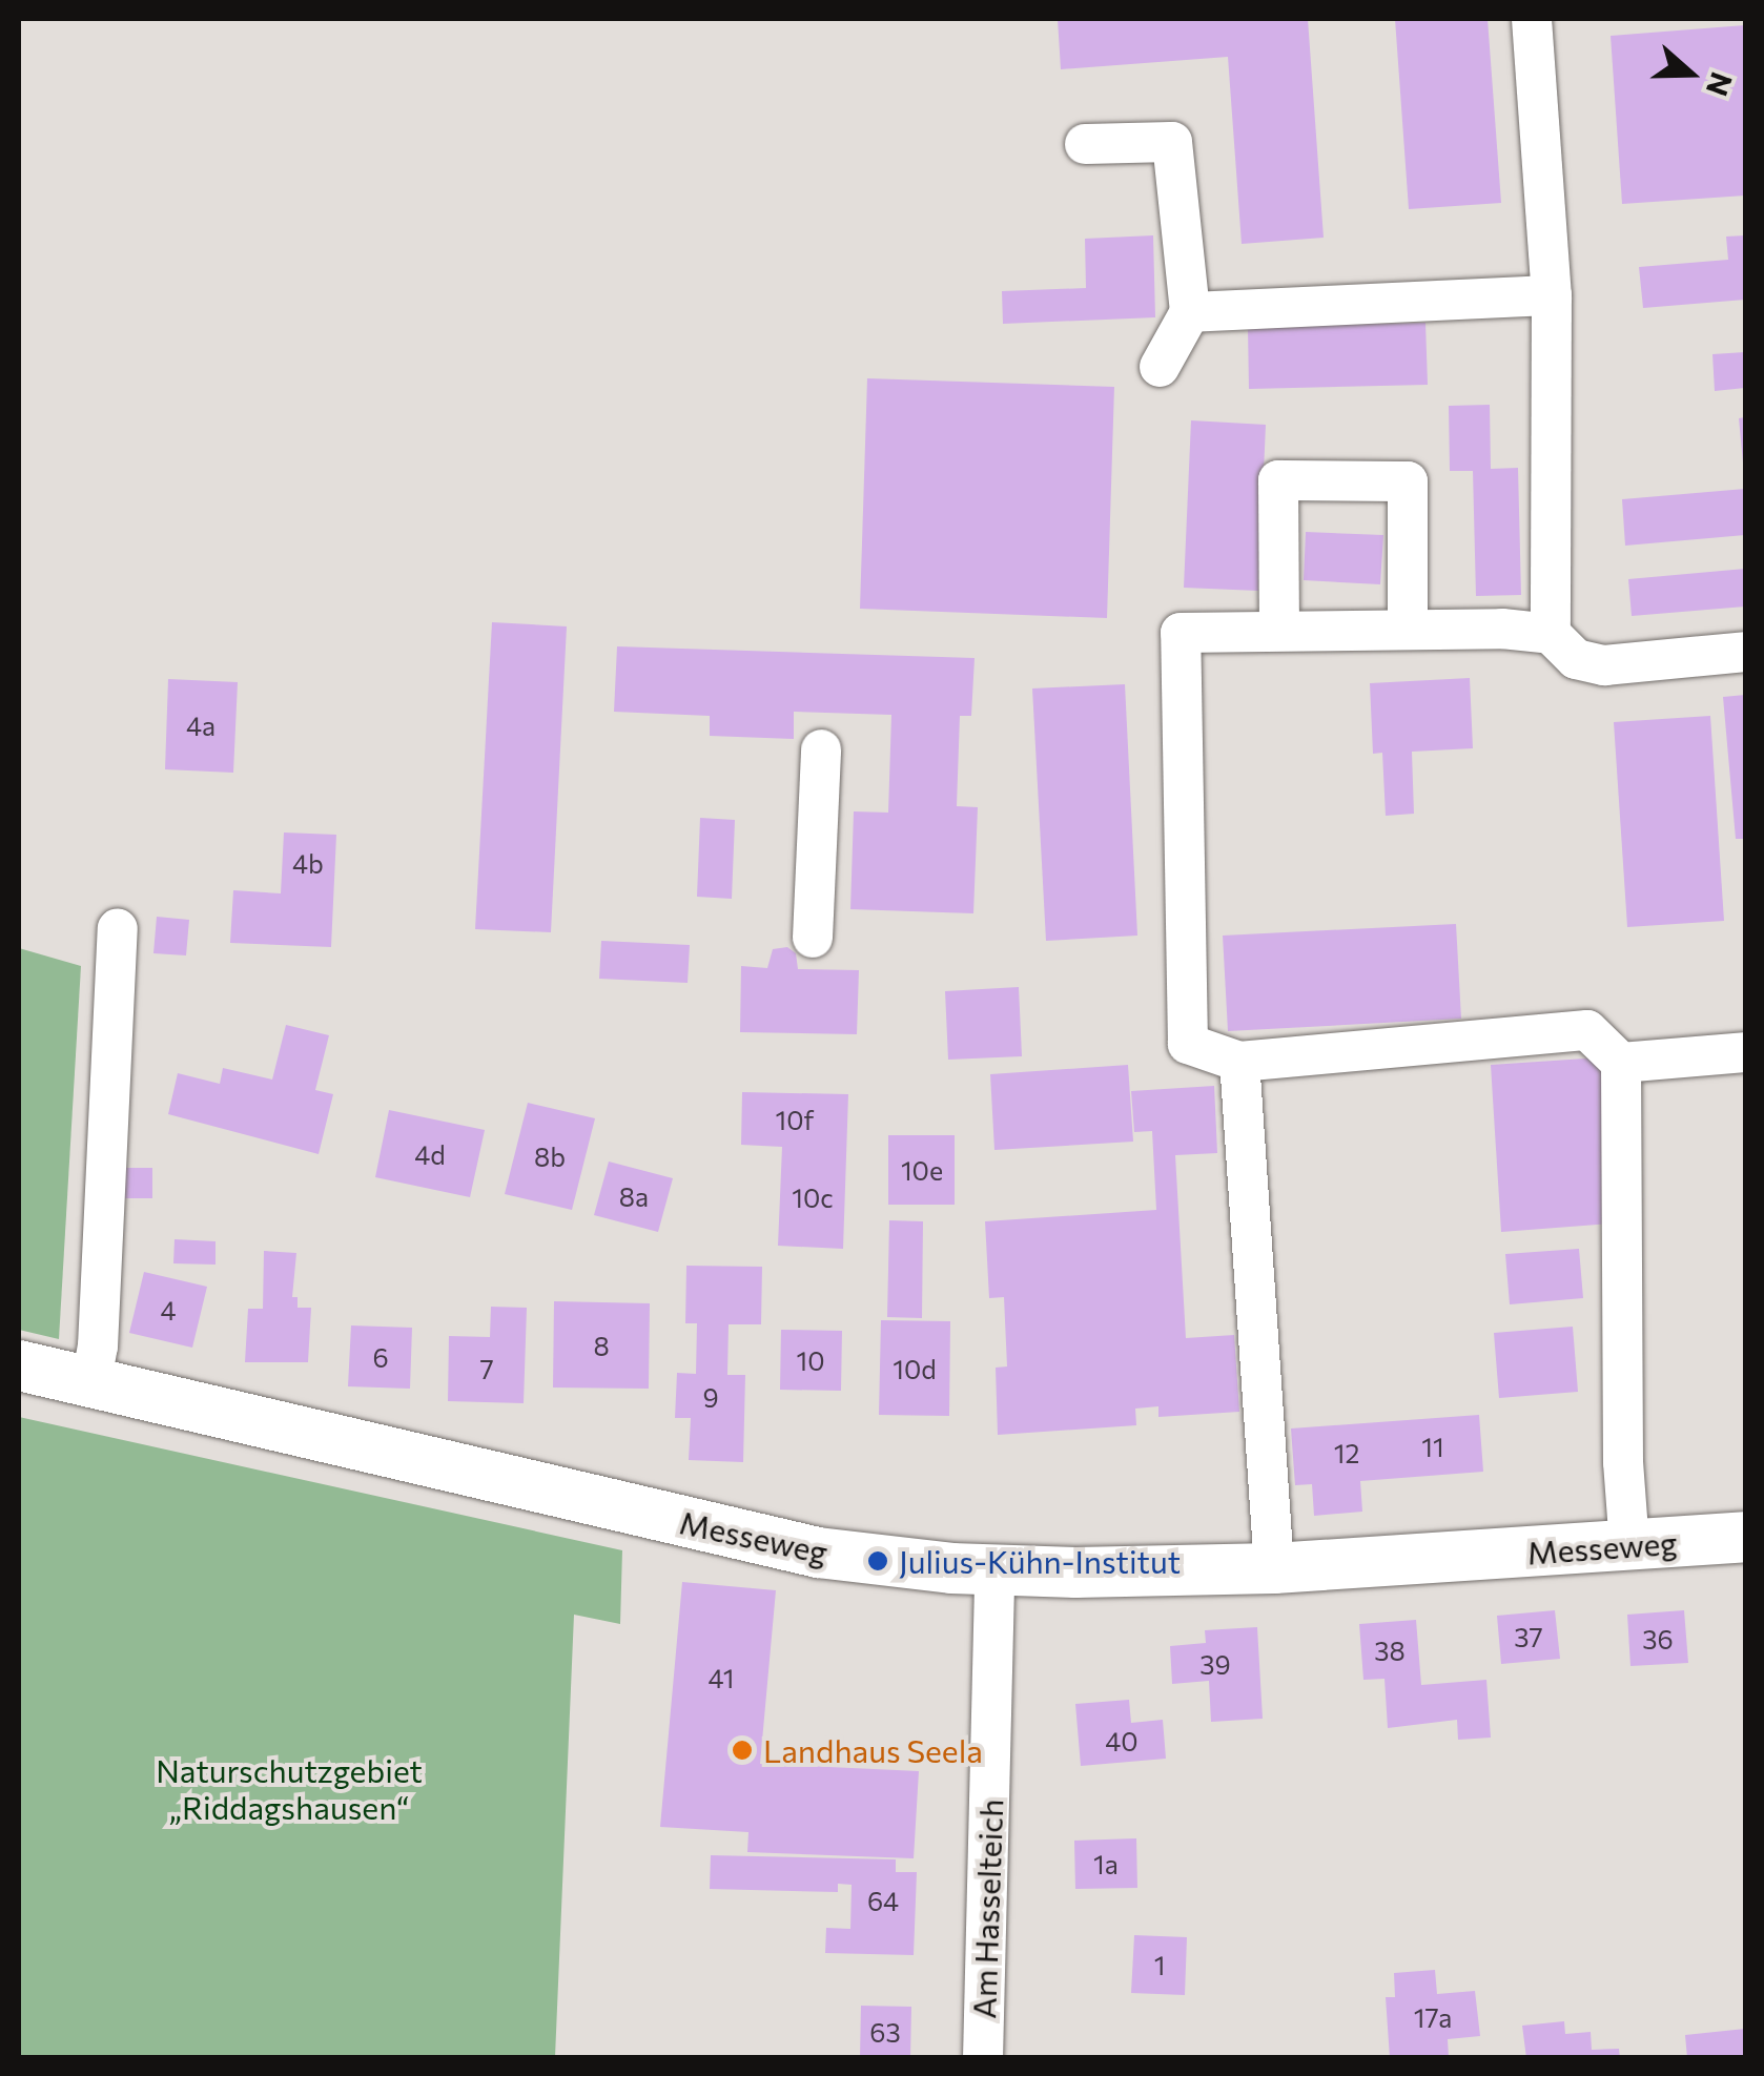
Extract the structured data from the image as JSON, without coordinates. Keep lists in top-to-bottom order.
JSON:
{
  "streets": {
    "main road": ["Messeweg"],
    "street": ["Am Hasselteich"]
  },
  "crossings": [
    ["Messeweg", "Am Hasselteich"]
  ],
  "parks": ["Naturschutzgebiet „Riddagshausen“"],
  "places": ["Julius-Kühn-Institut", "Landhaus Seela"],
  "house_numbers": [
    "4a",
    "4b",
    "10f",
    "4d",
    "8b",
    "10e",
    "8a",
    "10c",
    "4",
    "8",
    "6",
    "10",
    "7",
    "10d",
    "9",
    "11",
    "12",
    "37",
    "36",
    "38",
    "39",
    "41",
    "40",
    "1a",
    "64",
    "1",
    "17a",
    "63"
  ],
  "north": "right"
}
